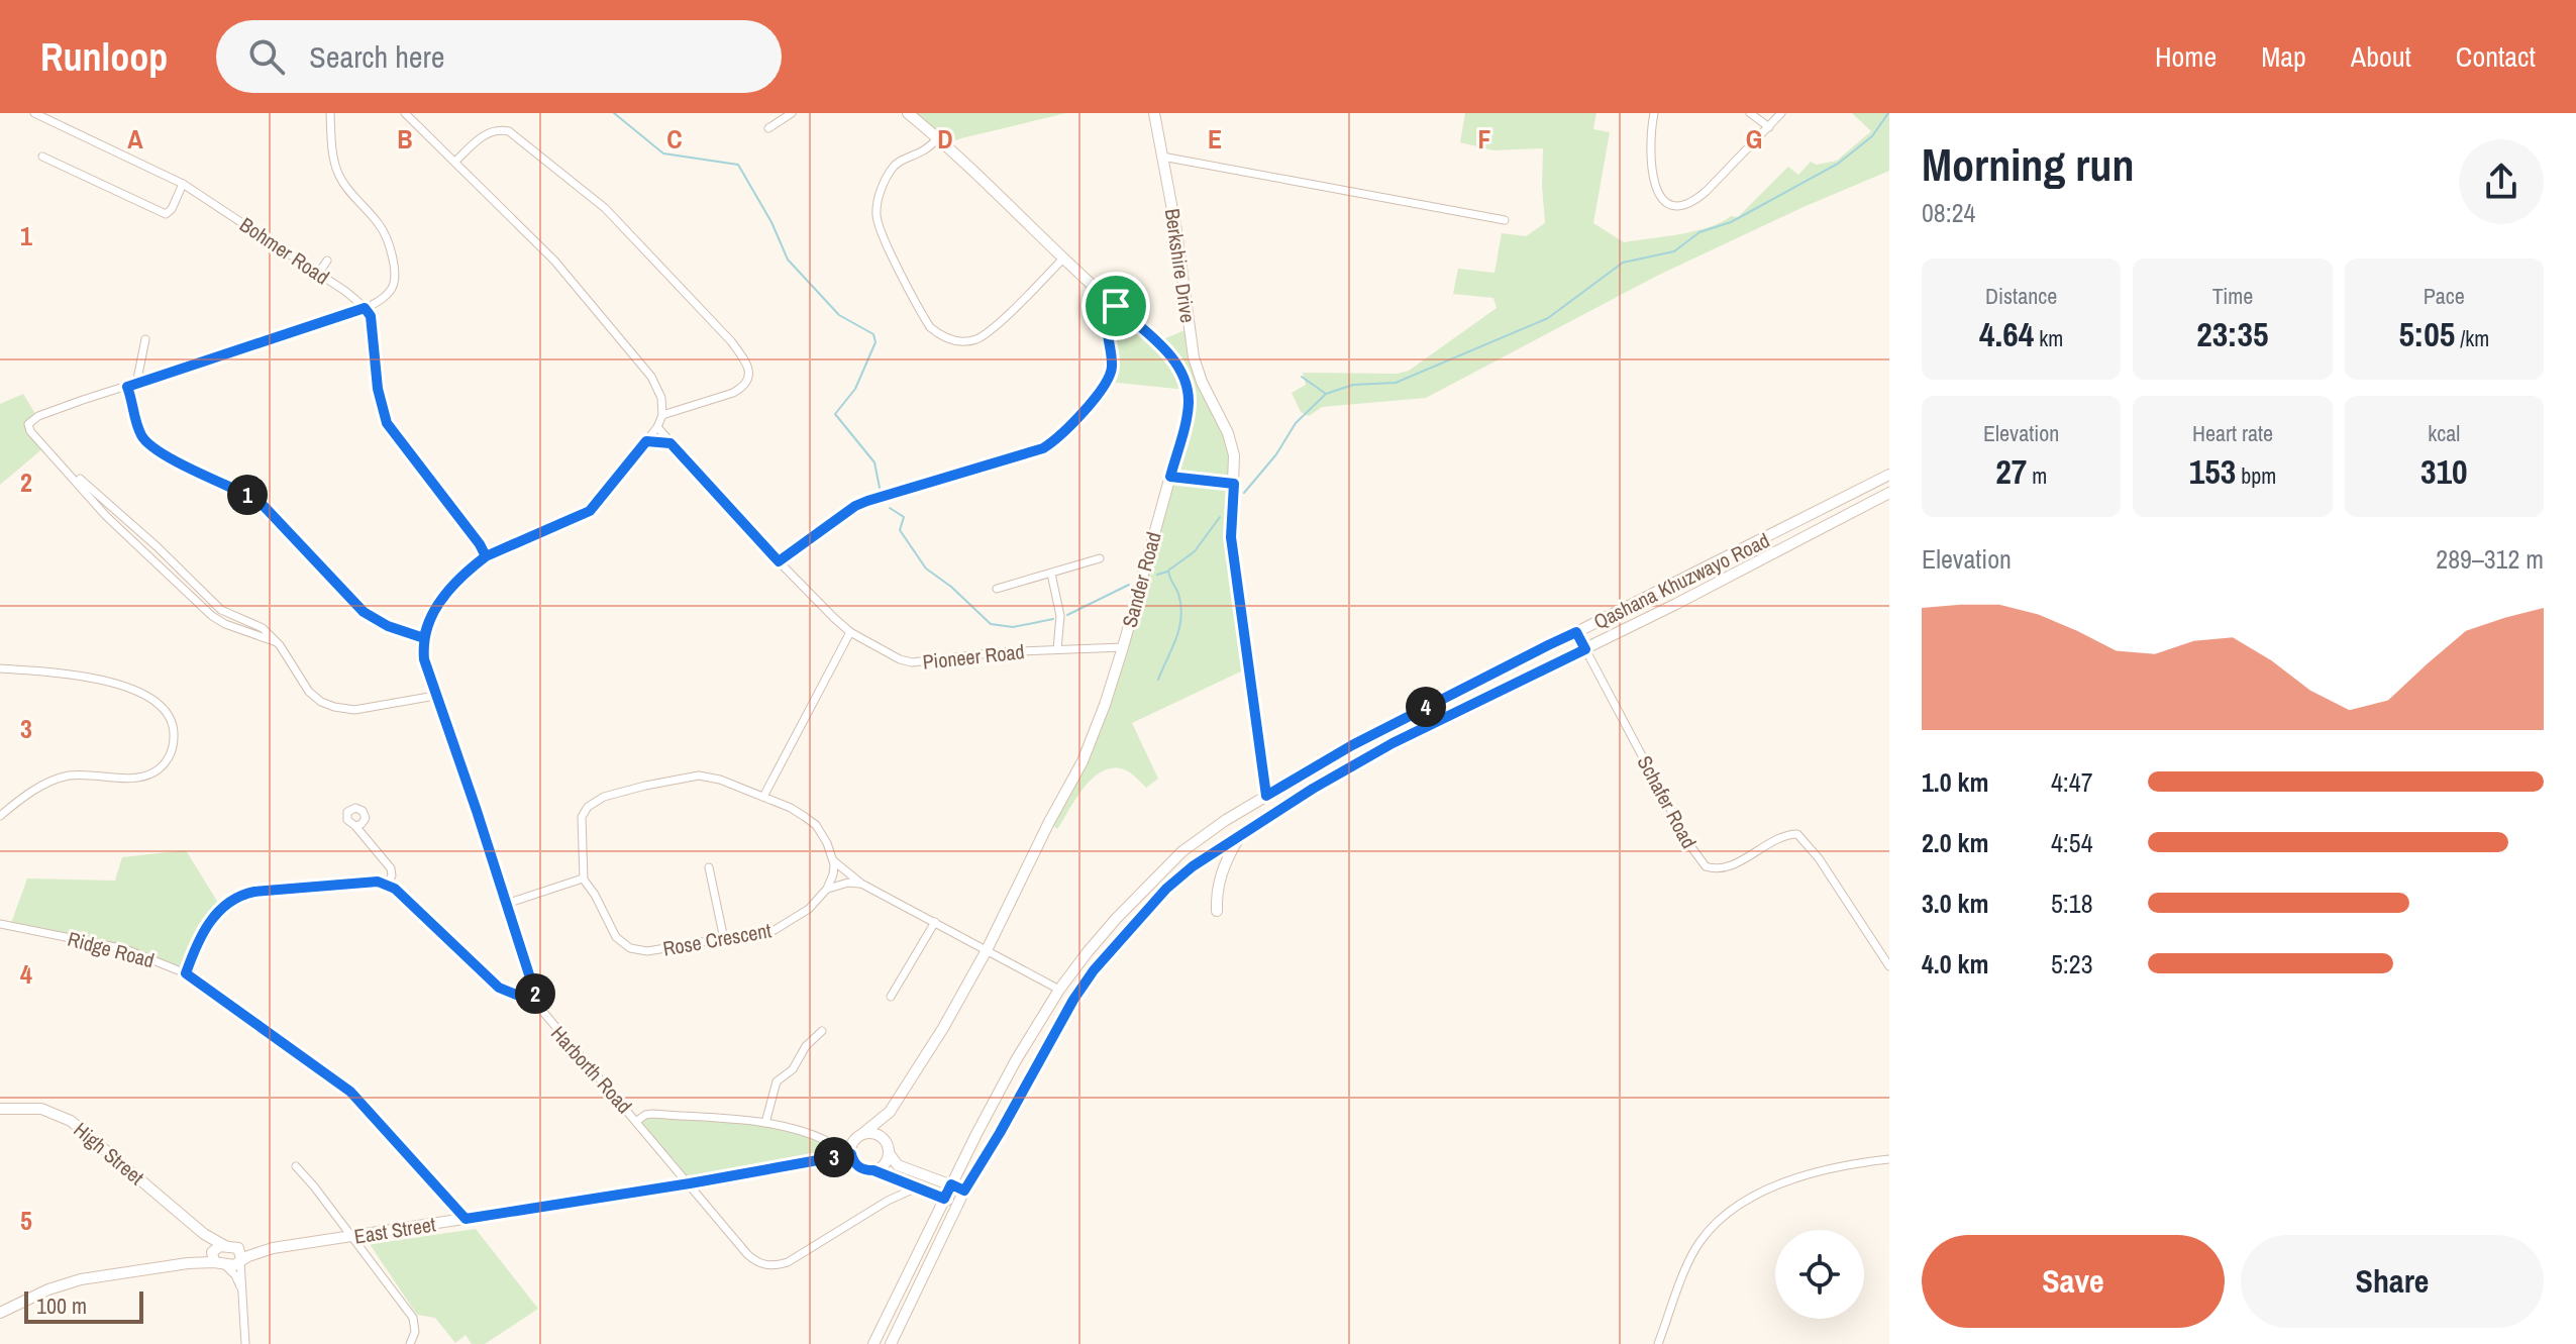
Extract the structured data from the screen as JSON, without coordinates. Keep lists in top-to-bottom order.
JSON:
{
  "streets": {
    "main road": [
      "Berkshire Drive",
      "Sander Road",
      "Qashana Khuzwayo Road",
      "High Street",
      "East Street"
    ],
    "street": [
      "Bohmer Road",
      "Pioneer Road",
      "Schafer Road",
      "Rose Crescent",
      "Ridge Road",
      "Harborth Road"
    ]
  },
  "crossings": [
    ["Berkshire Drive", "Qashana Khuzwayo Road"],
    ["Sander Road", "Pioneer Road"],
    ["Sander Road", "East Street"],
    ["Qashana Khuzwayo Road", "Schafer Road"],
    ["Ridge Road", "East Street"],
    ["Harborth Road", "East Street"],
    ["High Street", "East Street"]
  ],
  "scale_bar": "100 m",
  "page": {
    "header": "Runloop",
    "search": "Search here",
    "nav": [
      "Home",
      "Map",
      "About",
      "Contact"
    ],
    "heading": ["Morning run", "08:24"],
    "stats": [
      ["Distance", "4.64 km"],
      ["Time", "23:35"],
      ["Pace", "5:05 /km"],
      ["Elevation", "27 m"],
      ["Heart rate", "153 bpm"],
      ["kcal", "310"]
    ],
    "pins": [
      "1",
      "4",
      "2",
      "3"
    ],
    "chart": ["Elevation", "289–312 m"],
    "list": [
      {
        "name": "1.0 km",
        "note": "4:47"
      },
      {
        "name": "2.0 km",
        "note": "4:54"
      },
      {
        "name": "3.0 km",
        "note": "5:18"
      },
      {
        "name": "4.0 km",
        "note": "5:23"
      }
    ],
    "buttons": ["Save", "Share"],
    "scale": "100 m"
  },
  "grid": {
    "columns": [
      "A",
      "B",
      "C",
      "D",
      "E",
      "F",
      "G"
    ],
    "rows": [
      "1",
      "2",
      "3",
      "4",
      "5"
    ]
  }
}
